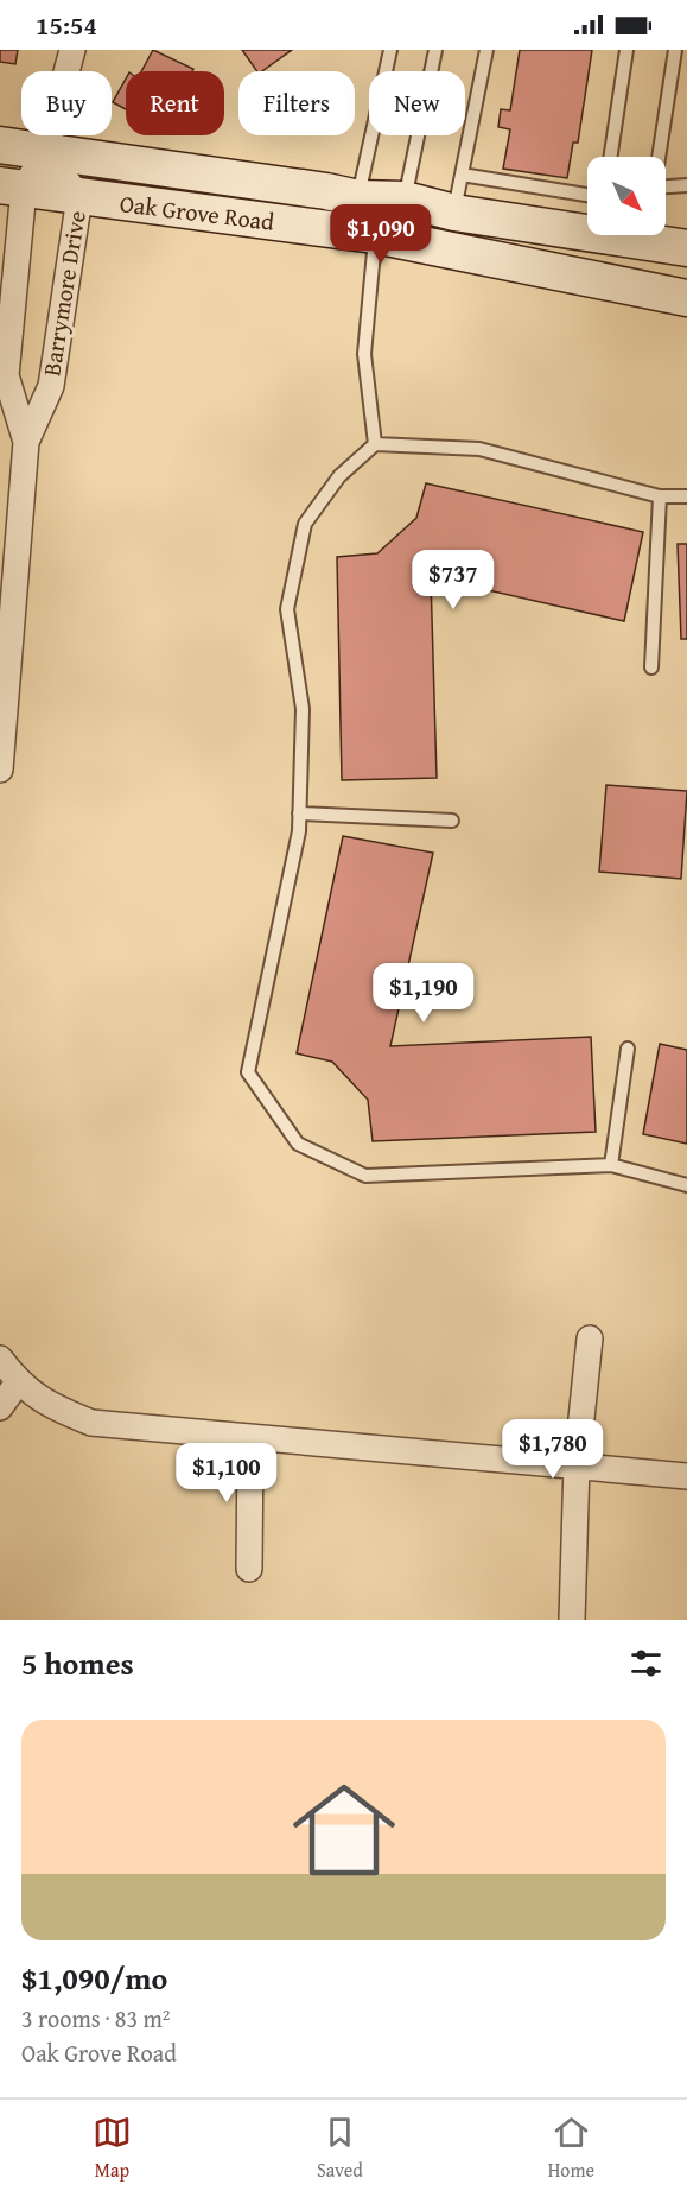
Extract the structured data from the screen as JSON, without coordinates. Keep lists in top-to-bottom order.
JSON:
{
  "streets": {
    "main road": ["Oak Grove Road"],
    "street": ["Barrymore Drive"]
  },
  "crossings": [
    ["Oak Grove Road", "Barrymore Drive"]
  ],
  "north": "bottom right",
  "page": {
    "status": "15:54",
    "chip": [
      "Buy",
      "Rent",
      "Filters",
      "New"
    ],
    "price": [
      "$1,090",
      "$737",
      "$1,190",
      "$1,780",
      "$1,100"
    ],
    "heading": "5 homes",
    "list": [
      {
        "name": "$1,090/mo",
        "note": "3 rooms · 83 m² · Oak Grove Road"
      }
    ],
    "tabs": ["Map", "Saved", "Home"]
  }
}
